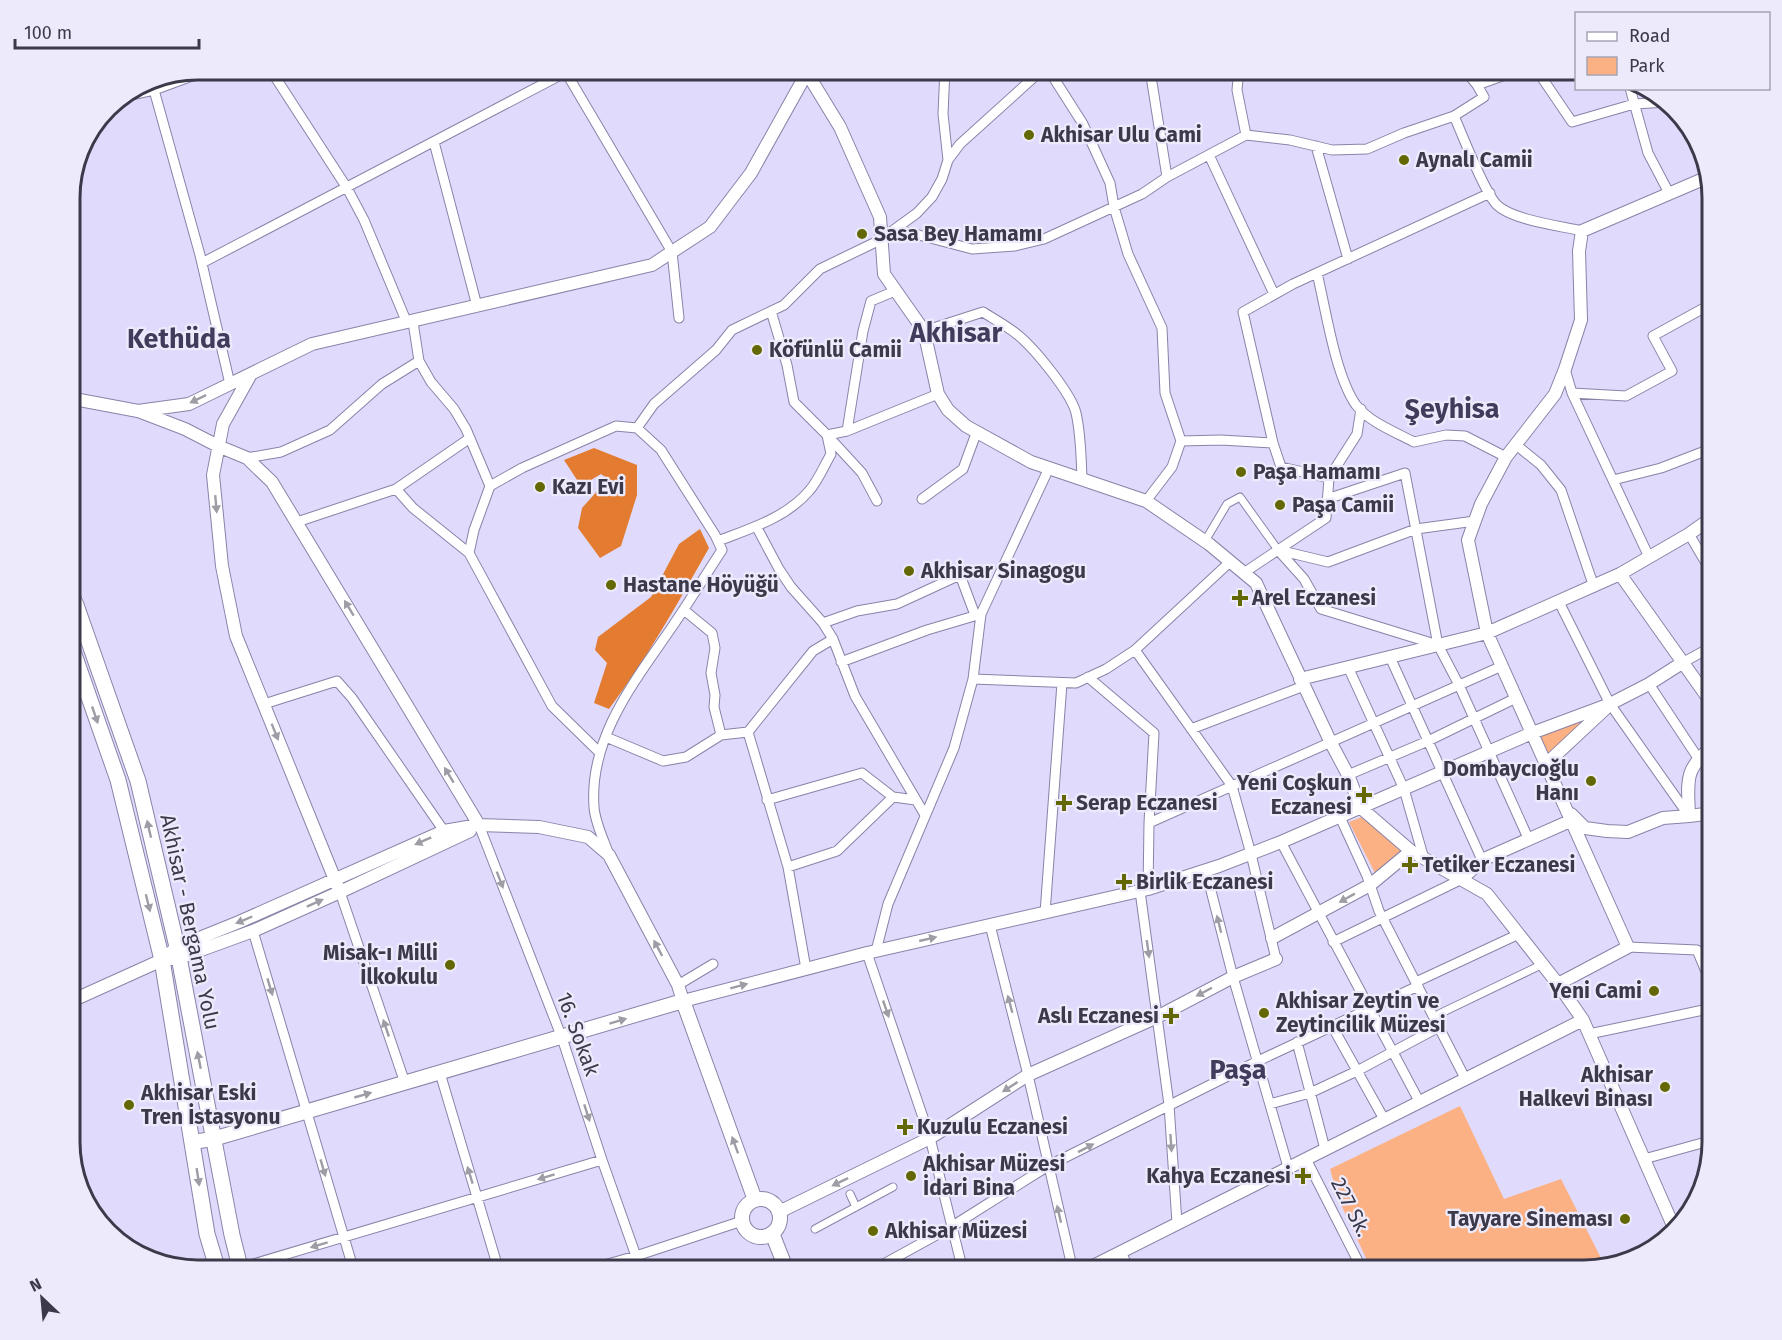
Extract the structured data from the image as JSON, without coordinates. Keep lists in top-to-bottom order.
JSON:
{
  "streets": {
    "main road": ["Akhisar - Bergama Yolu"],
    "street": ["16. Sokak", "227 Sk."]
  },
  "one_way": ["16. Sokak"],
  "districts": [
    "Akhisar",
    "Kethüda",
    "Şeyhisa",
    "Paşa"
  ],
  "places": {
    "other": [
      "Akhisar Ulu Cami",
      "Aynalı Camii",
      "Sasa Bey Hamamı",
      "Köfünlü Camii",
      "Paşa Hamamı",
      "Kazı Evi",
      "Paşa Camii",
      "Akhisar Sinagogu",
      "Hastane Höyüğü",
      "Dombaycıoğlu Hanı",
      "Misak-ı Milli İlkokulu",
      "Yeni Cami",
      "Akhisar Zeytin ve Zeytincilik Müzesi",
      "Akhisar Halkevi Binası",
      "Akhisar Eski Tren İstasyonu",
      "Akhisar Müzesi İdari Bina",
      "Tayyare Sineması",
      "Akhisar Müzesi"
    ],
    "health": [
      "Arel Eczanesi",
      "Yeni Coşkun Eczanesi",
      "Serap Eczanesi",
      "Tetiker Eczanesi",
      "Birlik Eczanesi",
      "Aslı Eczanesi",
      "Kuzulu Eczanesi",
      "Kahya Eczanesi"
    ]
  },
  "legend": ["Road", "Park"],
  "scale_bar": "100 m",
  "north": "top left"
}
